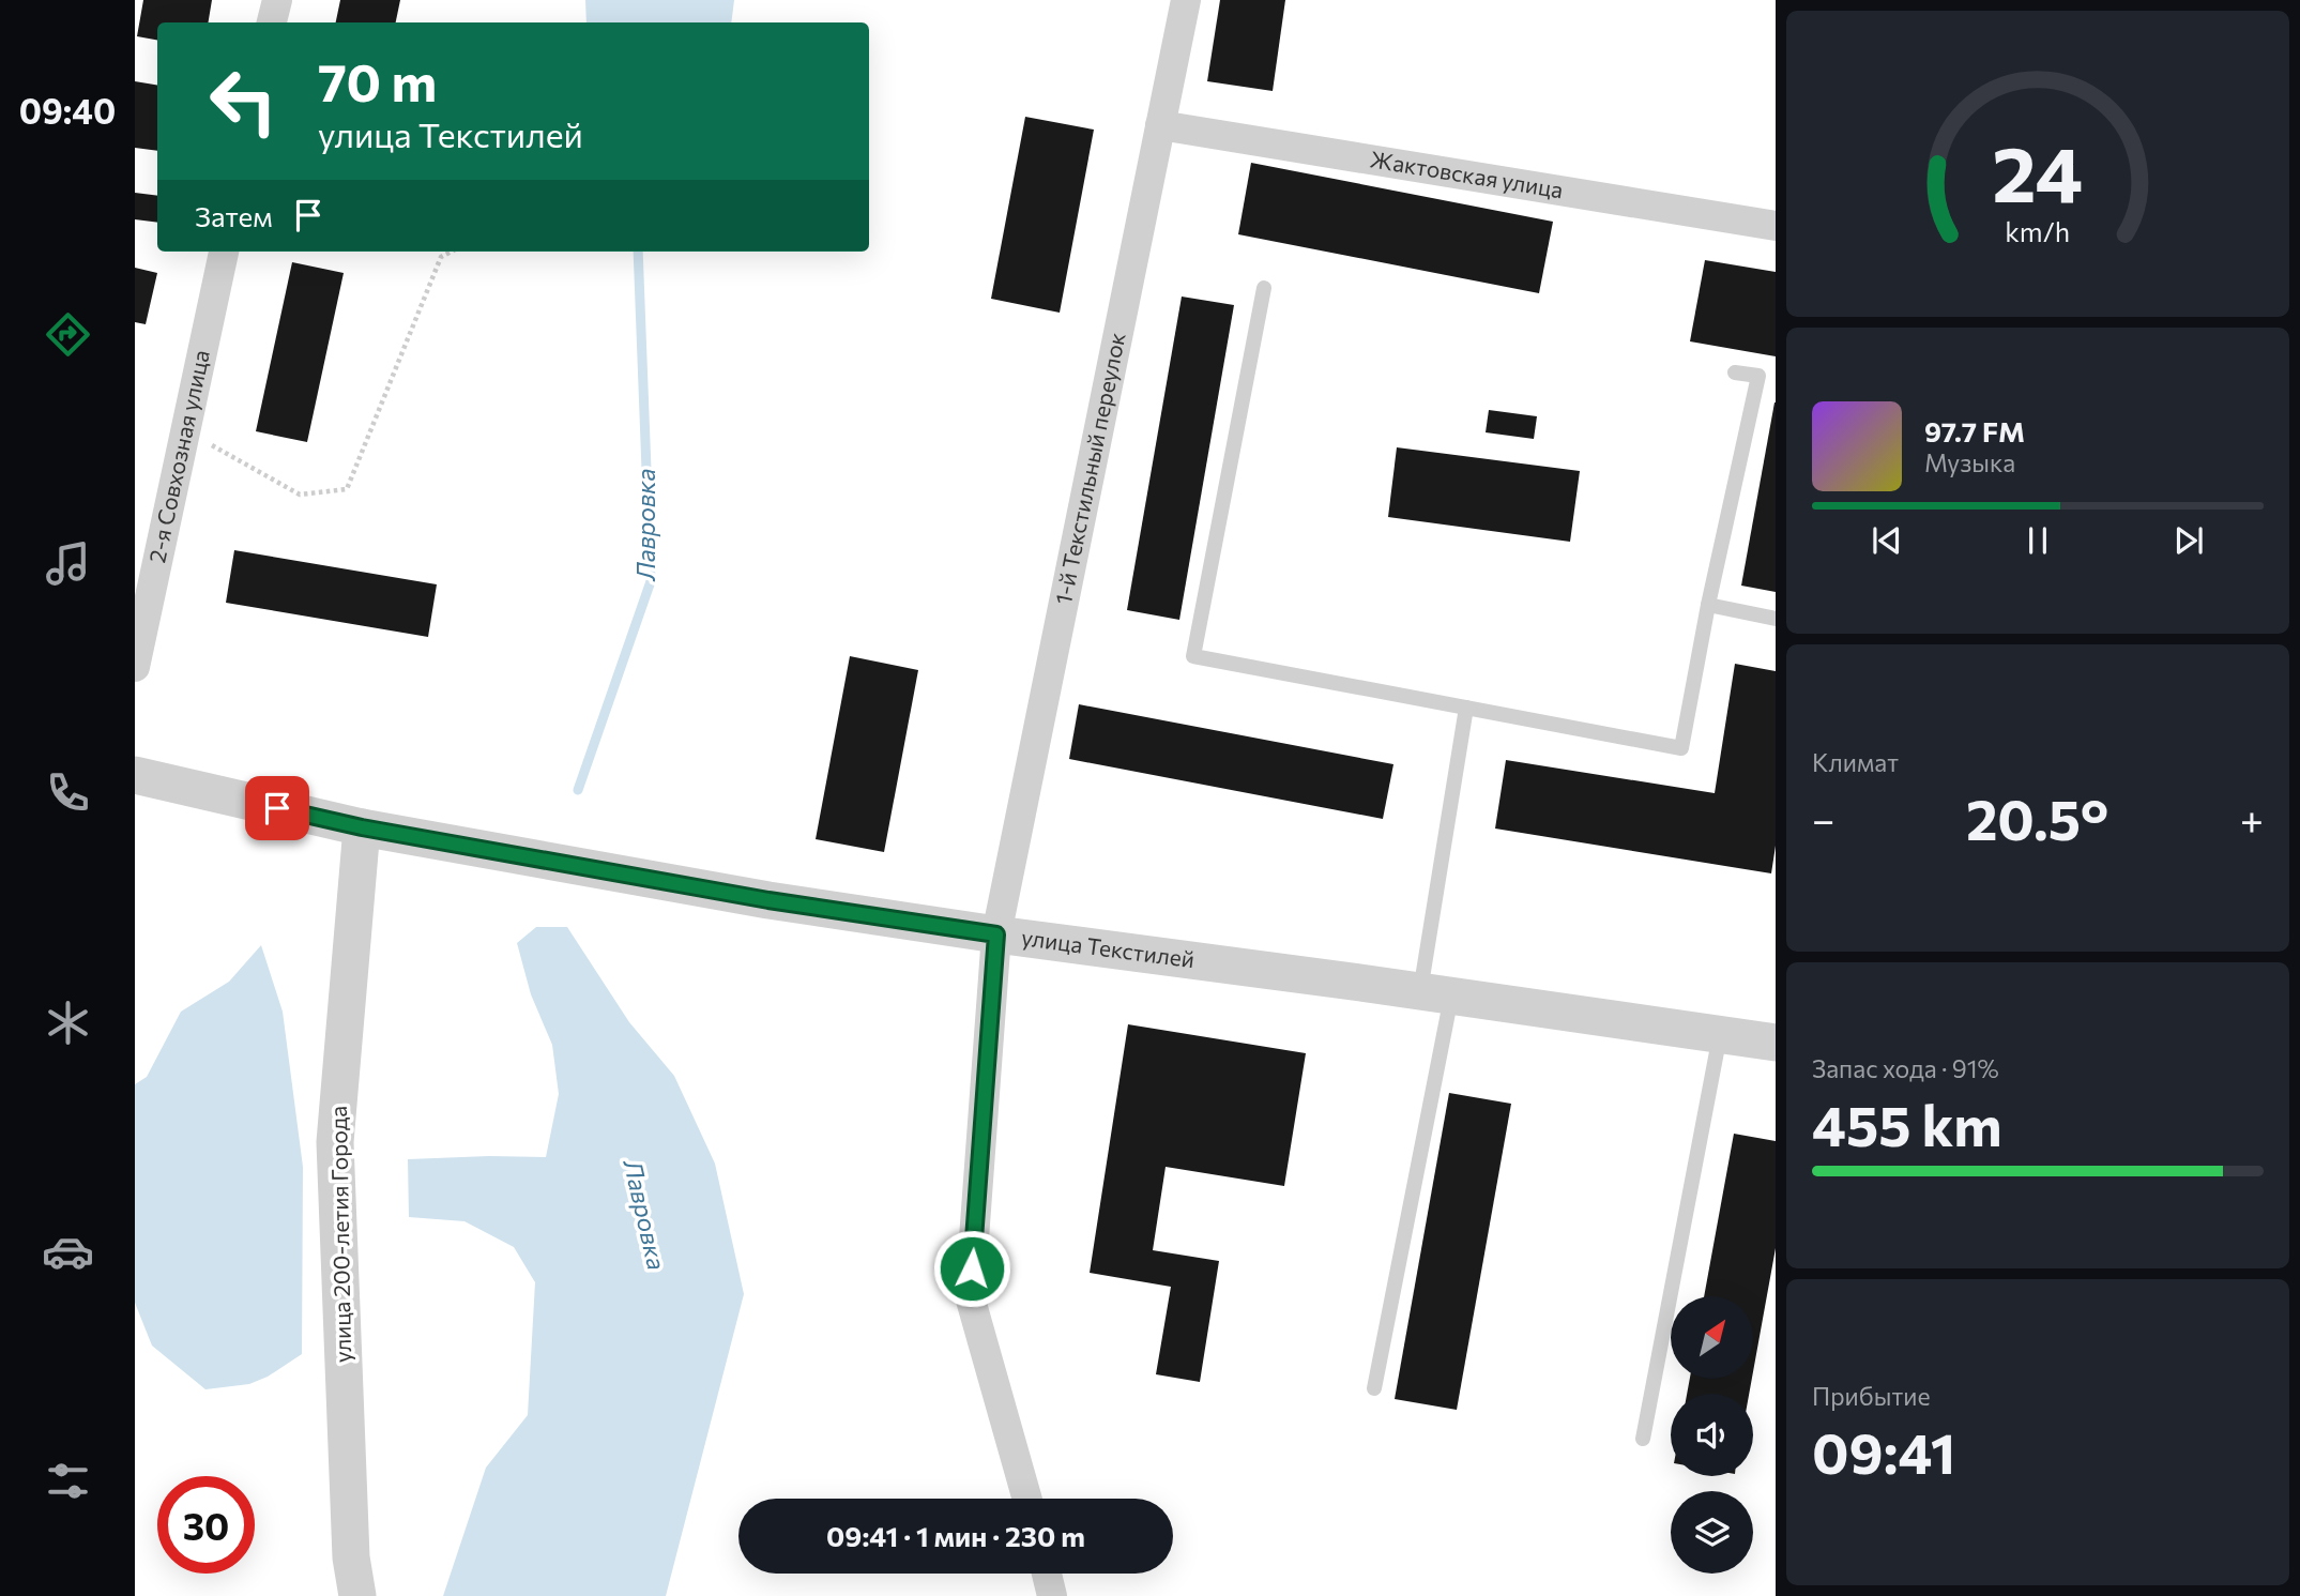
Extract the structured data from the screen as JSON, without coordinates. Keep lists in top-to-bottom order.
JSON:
{
  "streets": {
    "street": [
      "Жактовская улица",
      "2-я Совхозная улица",
      "1-й Текстильный переулок",
      "улица Текстилей",
      "улица 200-летия Города"
    ]
  },
  "crossings": [
    ["Жактовская улица", "1-й Текстильный переулок"],
    ["1-й Текстильный переулок", "улица Текстилей"],
    ["улица Текстилей", "улица 200-летия Города"]
  ],
  "water": ["Лавровка"],
  "north": "top right",
  "page": {
    "tabs": "09:40",
    "turn": ["70 m", "улица Текстилей"],
    "then": "Затем",
    "song": ["97.7 FM", "Музыка"],
    "tile": [
      "Климат",
      ["Запас хода · 91%", "455 km"],
      ["Прибытие", "09:41"]
    ],
    "heat": ["−", "20.5°", "+"],
    "limit": "30",
    "trip": "09:41 · 1 мин · 230 m",
    "gauge": ["24", "km/h"]
  }
}
